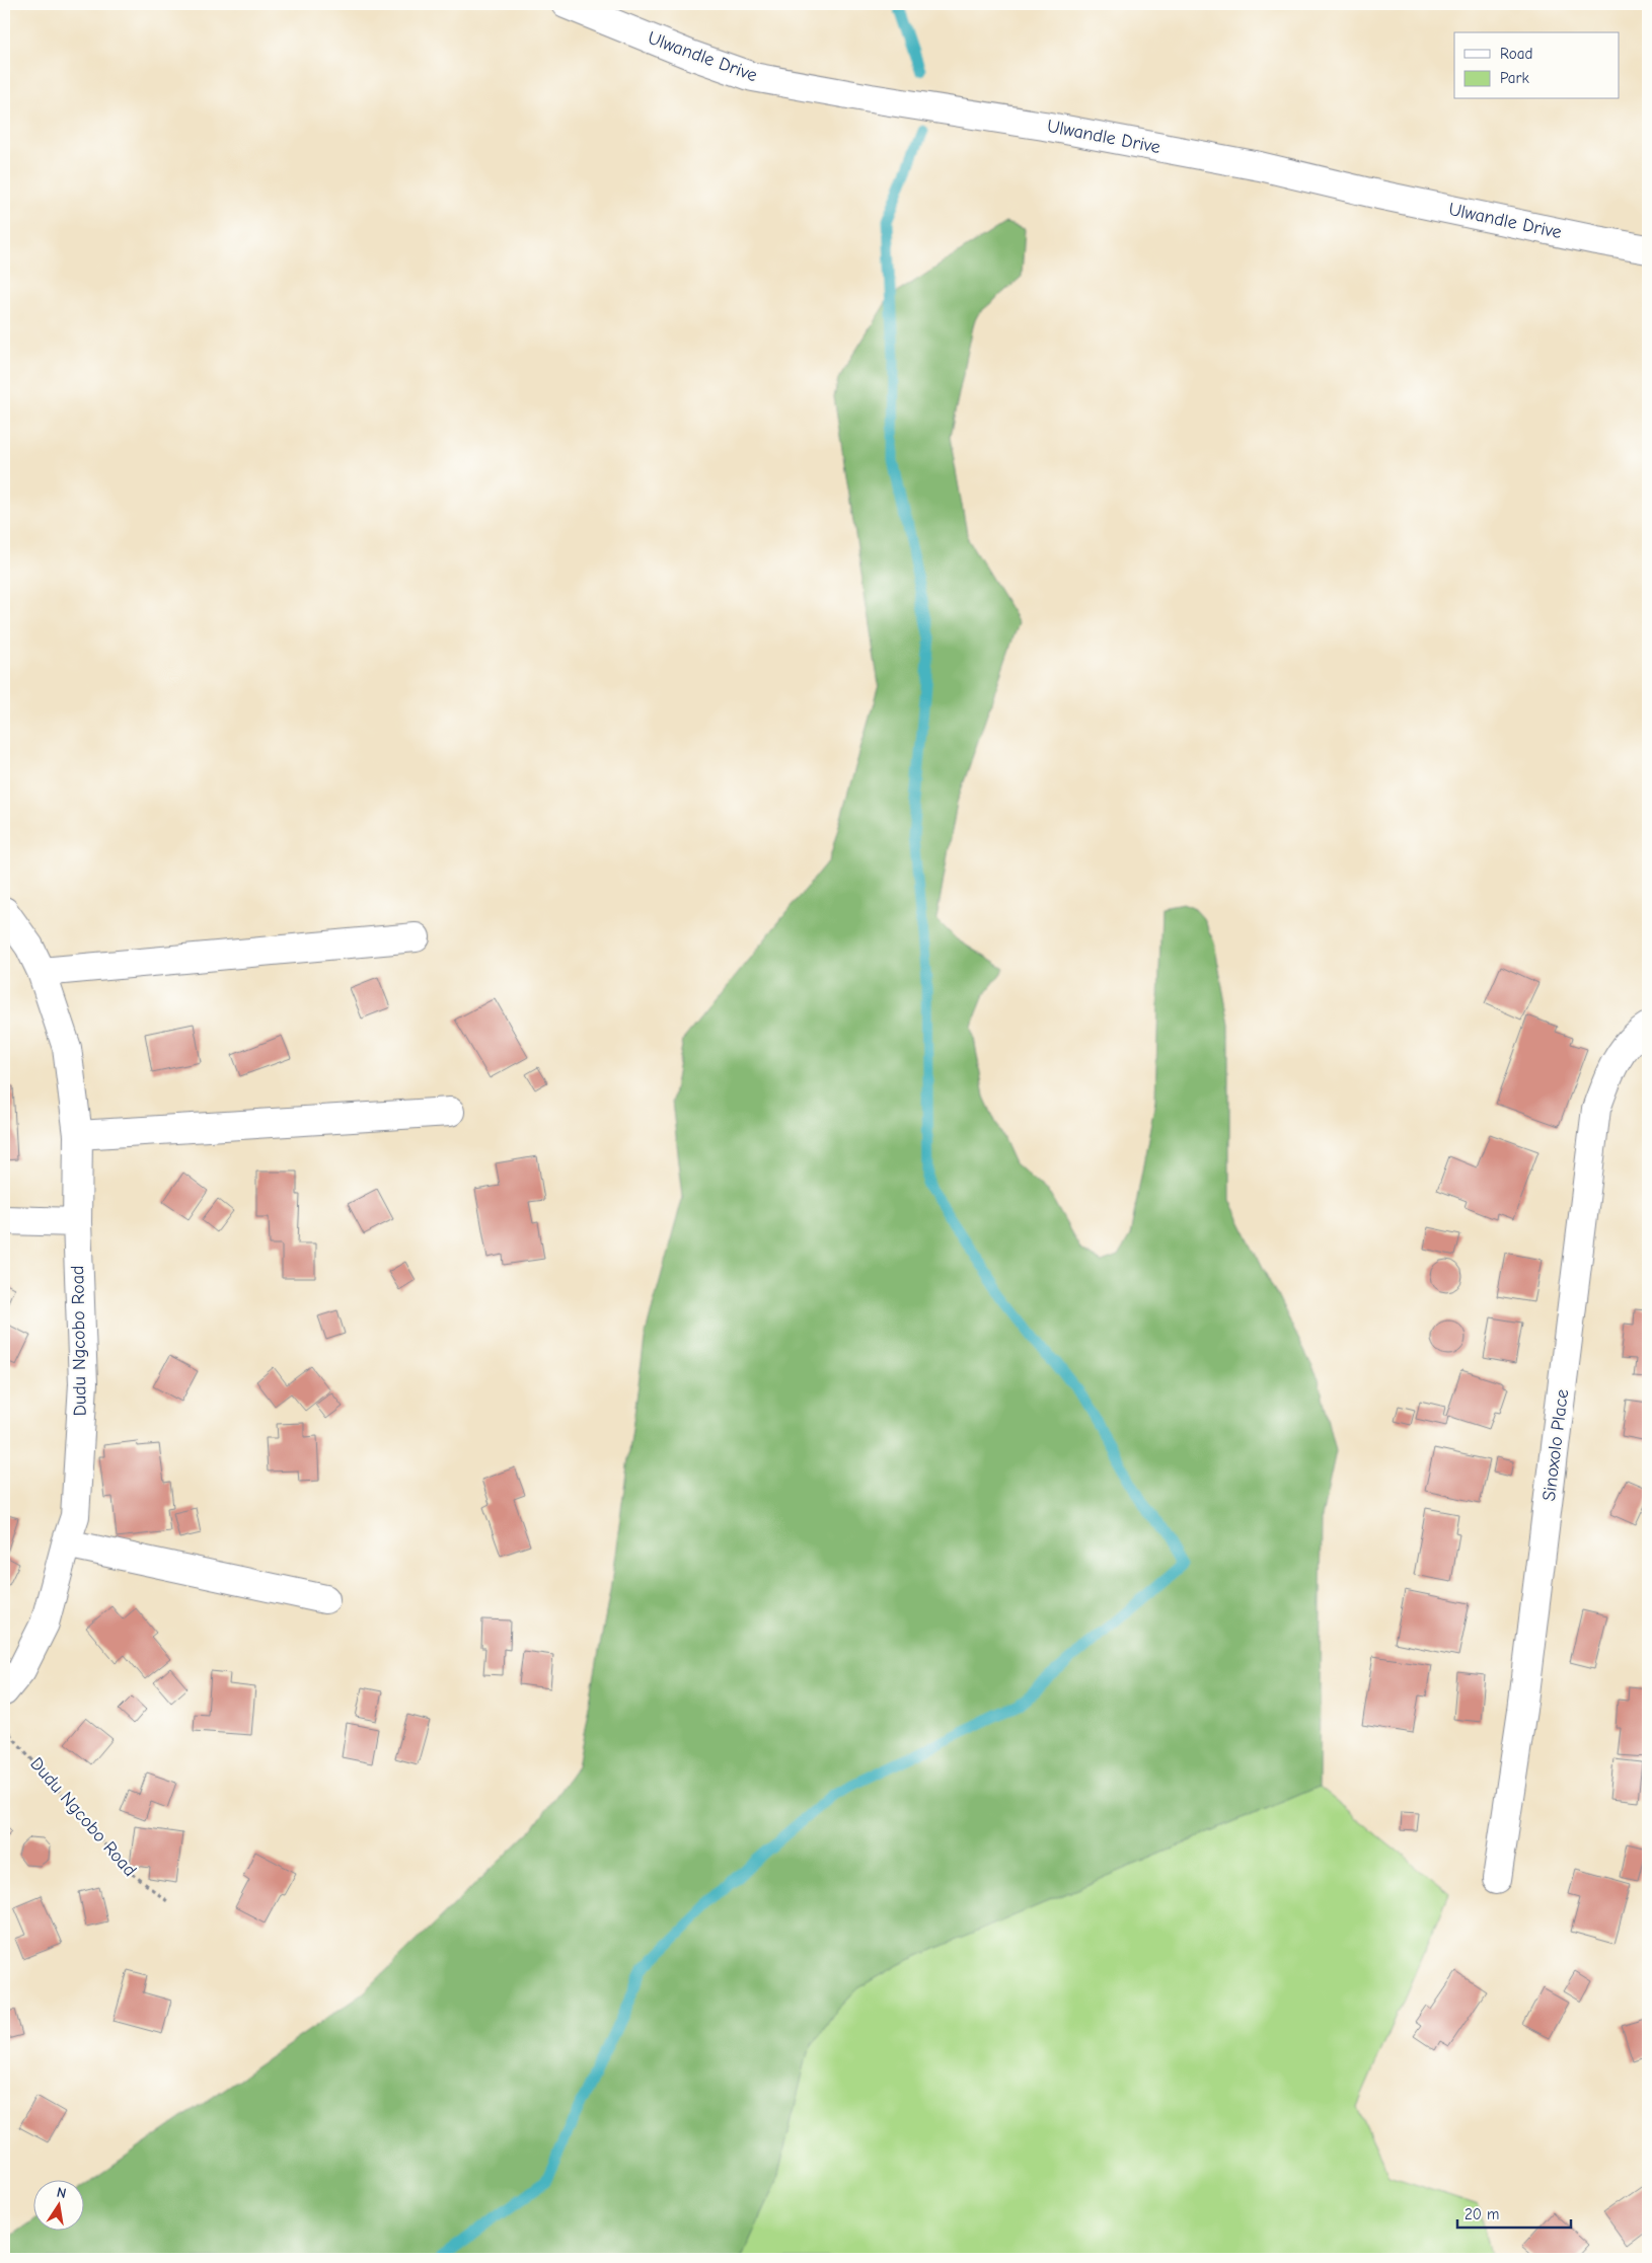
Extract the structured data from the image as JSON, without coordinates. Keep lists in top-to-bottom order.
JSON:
{
  "streets": {
    "street": ["Ulwandle Drive", "Dudu Ngcobo Road", "Sinoxolo Place"]
  },
  "legend": ["Road", "Park"],
  "scale_bar": "20 m",
  "north": "top"
}
